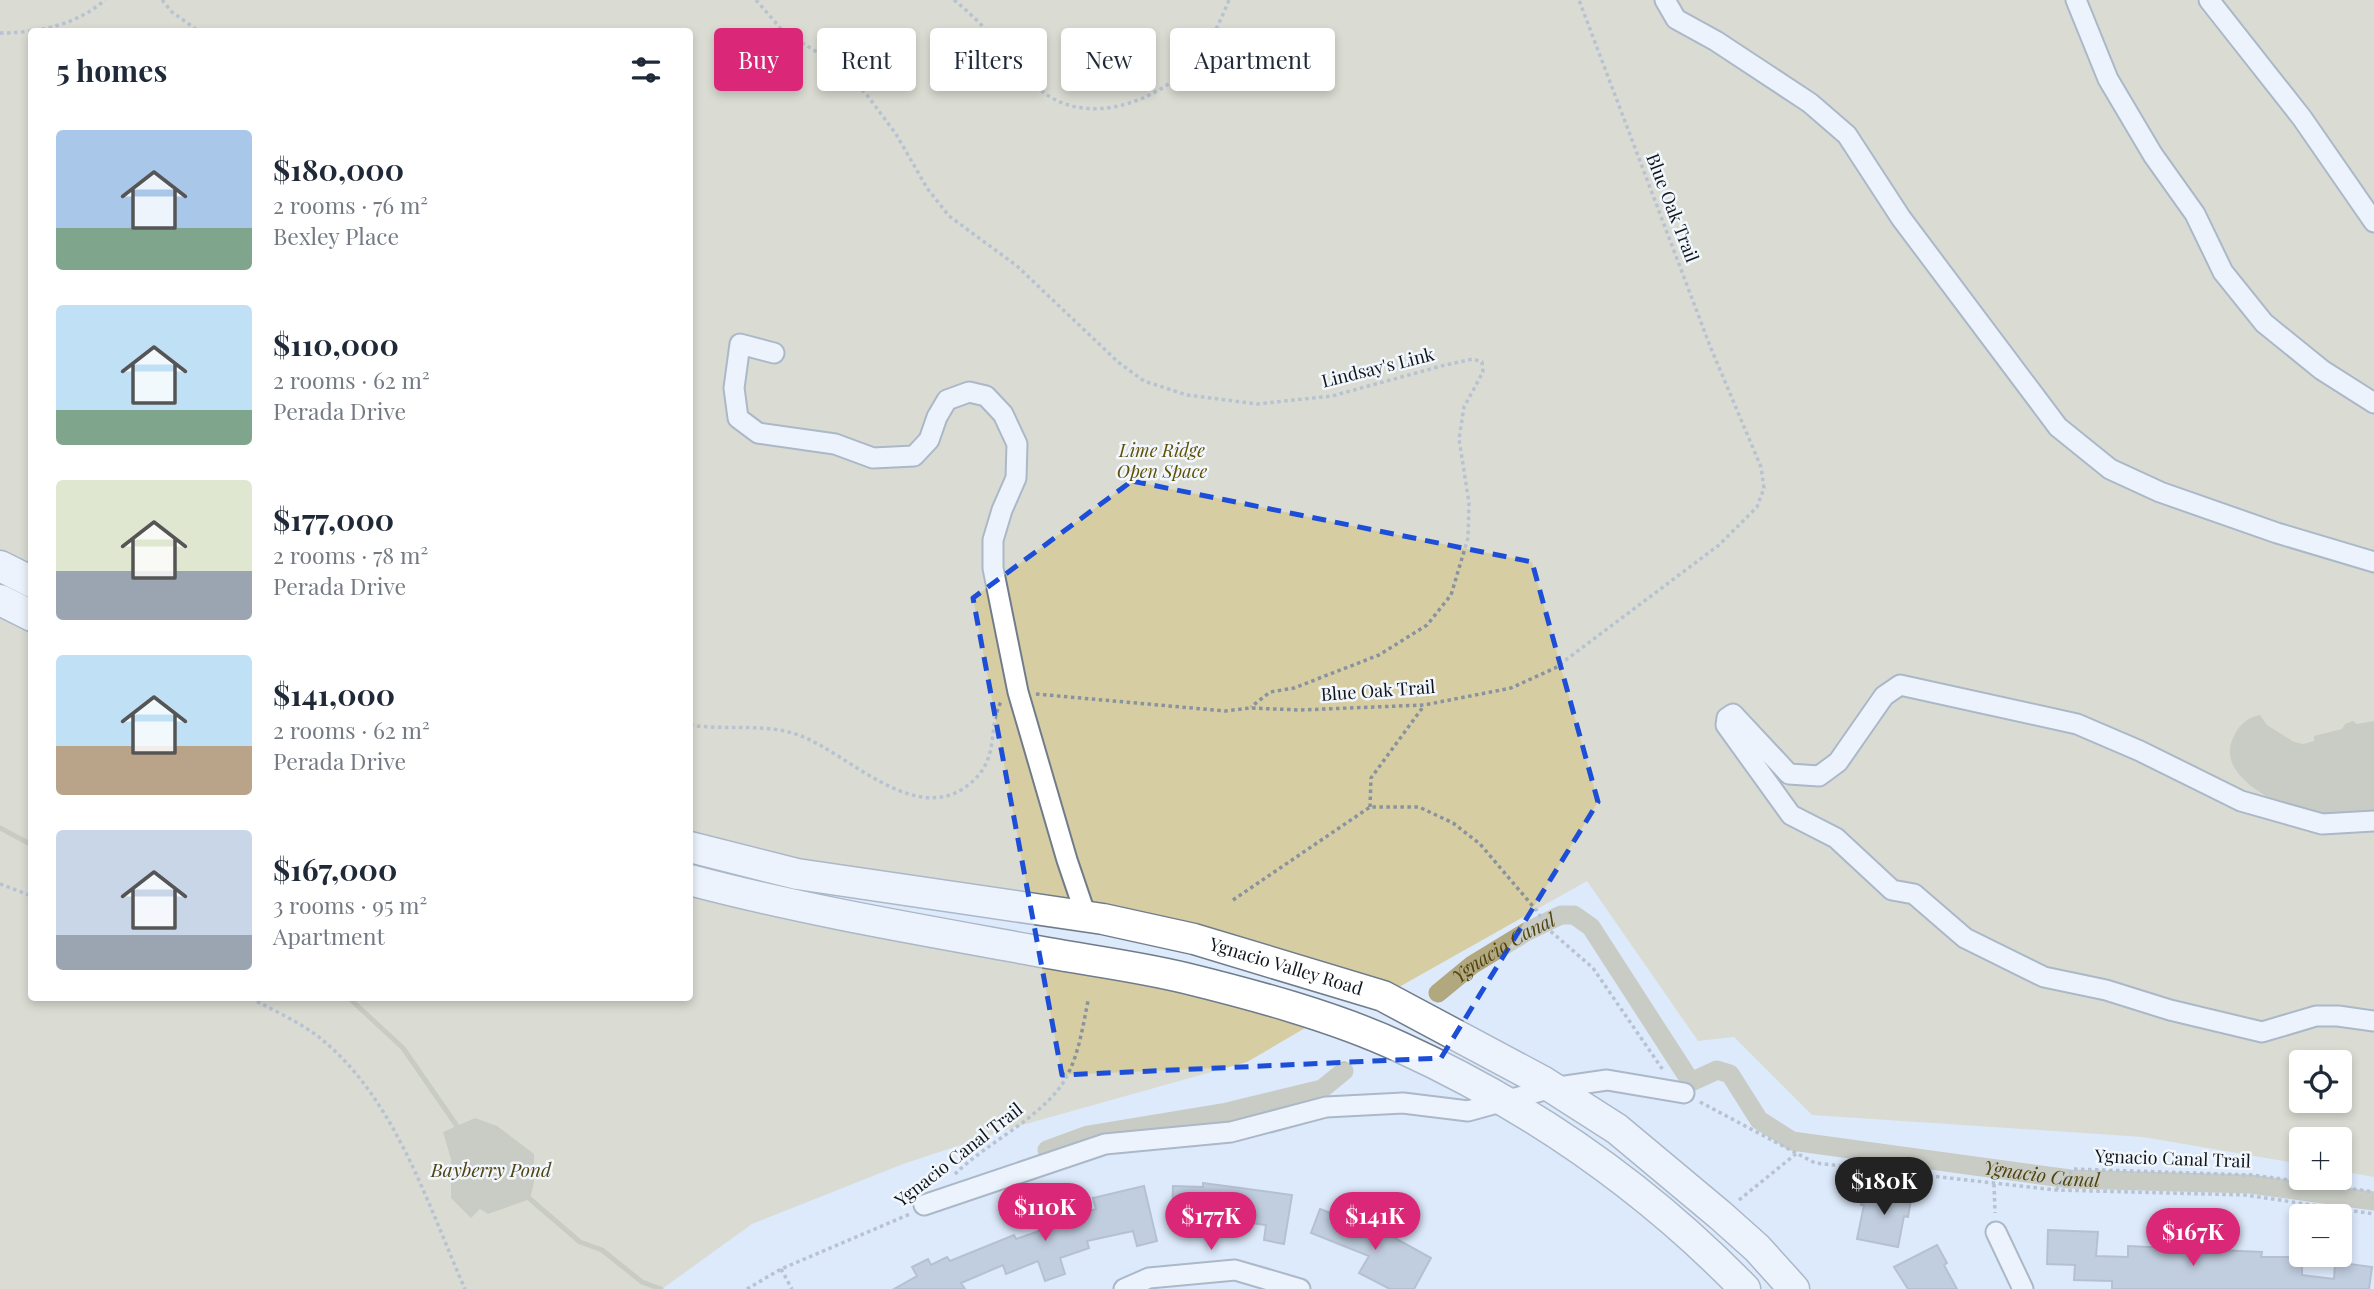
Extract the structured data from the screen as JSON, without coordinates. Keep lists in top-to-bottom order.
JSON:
{
  "streets": {
    "highway": ["Ygnacio Valley Road"],
    "path": ["Blue Oak Trail", "Lindsay's Link", "Ygnacio Canal Trail"]
  },
  "crossings": [
    ["Blue Oak Trail", "Lindsay's Link"]
  ],
  "water": ["Ygnacio Canal", "Bayberry Pond"],
  "parks": ["Lime Ridge Open Space"],
  "page": {
    "chip": [
      "Buy",
      "Rent",
      "Filters",
      "New",
      "Apartment"
    ],
    "heading": "5 homes",
    "list": [
      {
        "name": "$180,000",
        "note": "2 rooms · 76 m² · Bexley Place"
      },
      {
        "name": "$110,000",
        "note": "2 rooms · 62 m² · Perada Drive"
      },
      {
        "name": "$177,000",
        "note": "2 rooms · 78 m² · Perada Drive"
      },
      {
        "name": "$141,000",
        "note": "2 rooms · 62 m² · Perada Drive"
      },
      {
        "name": "$167,000",
        "note": "3 rooms · 95 m² · Apartment"
      }
    ],
    "map_buttons": ["+", "−"],
    "price": [
      "$180K",
      "$110K",
      "$177K",
      "$141K",
      "$167K"
    ]
  }
}
